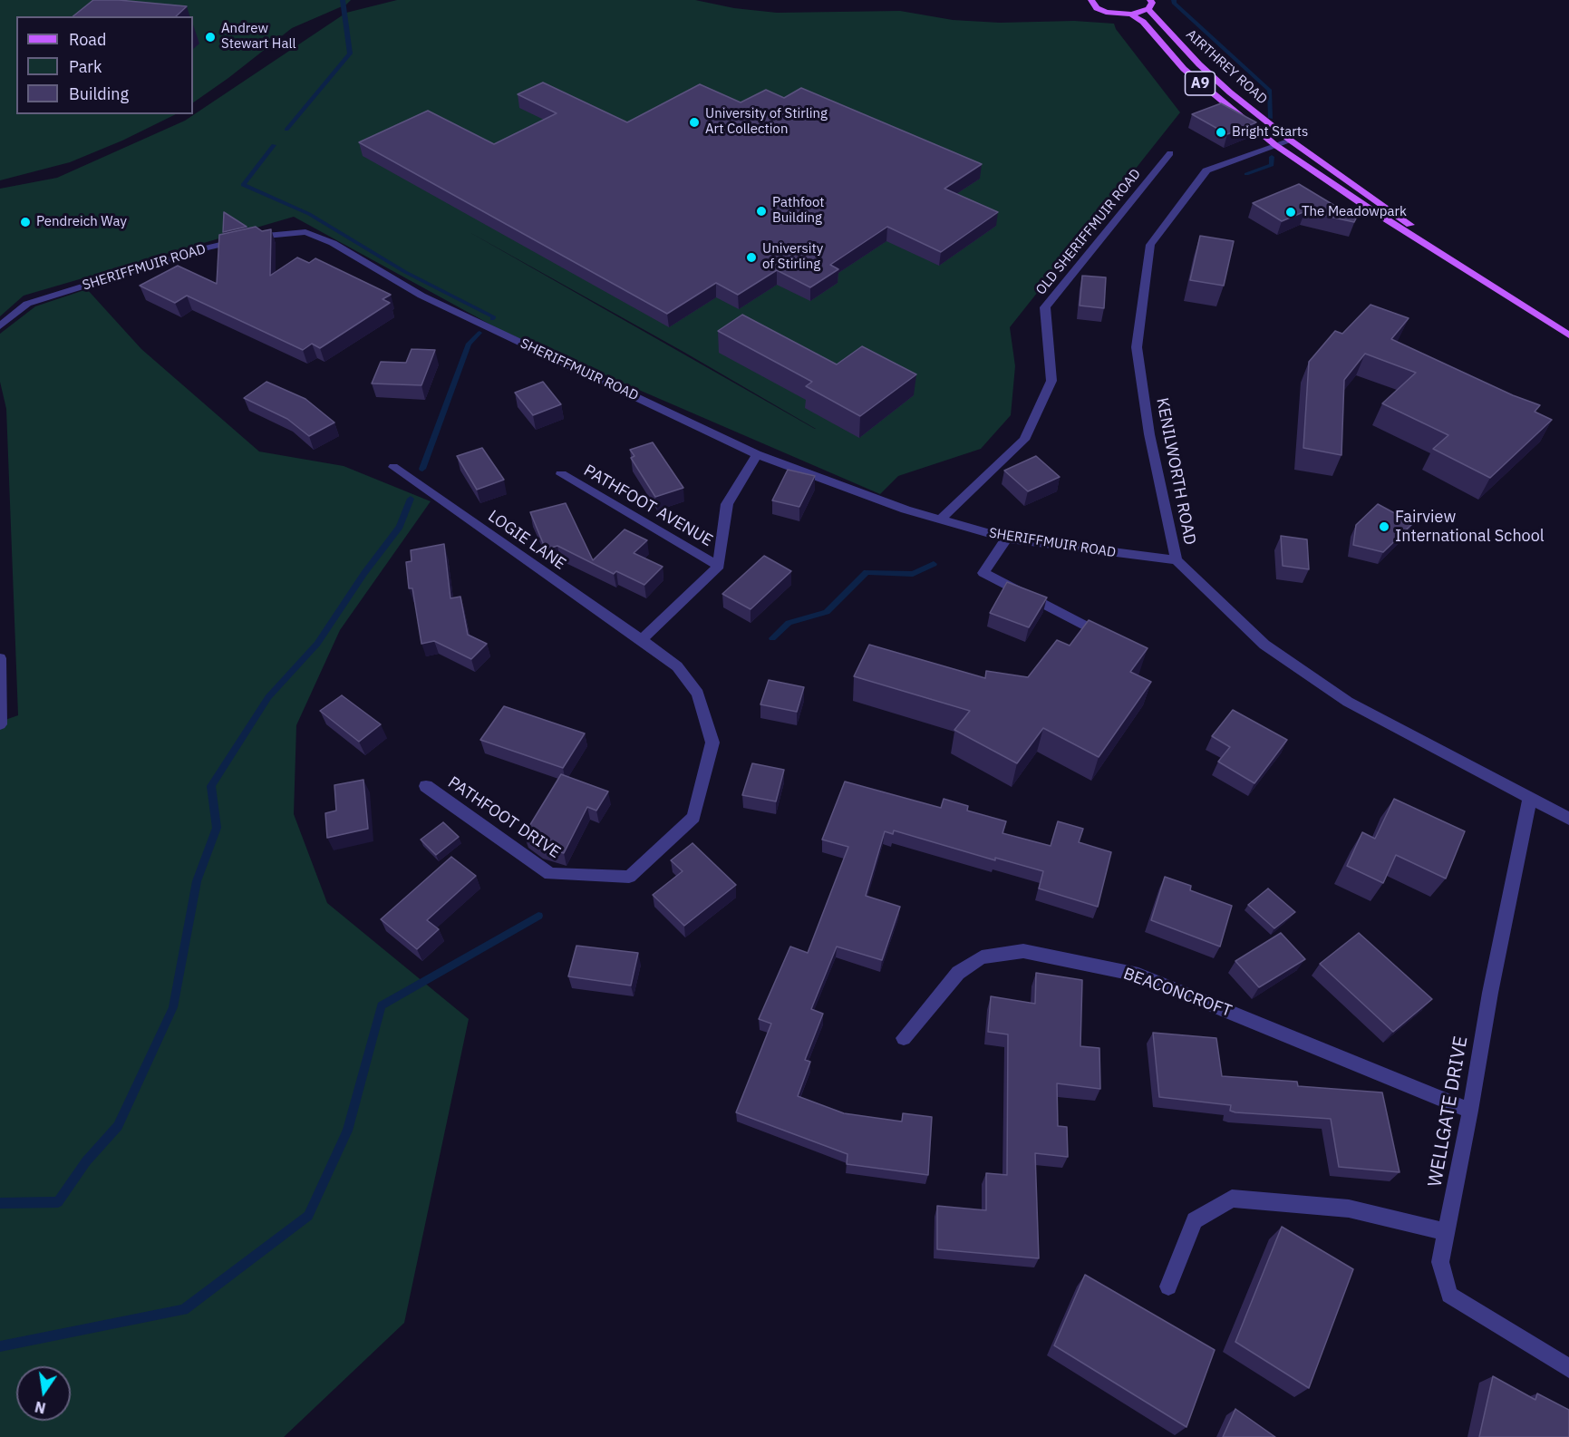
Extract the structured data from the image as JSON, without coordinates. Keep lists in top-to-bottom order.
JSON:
{
  "streets": {
    "main road": ["AIRTHREY ROAD", "A9"],
    "street": [
      "OLD SHERIFFMUIR ROAD",
      "SHERIFFMUIR ROAD",
      "KENILWORTH ROAD",
      "PATHFOOT AVENUE",
      "LOGIE LANE",
      "PATHFOOT DRIVE",
      "BEACONCROFT",
      "WELLGATE DRIVE"
    ]
  },
  "crossings": [
    ["AIRTHREY ROAD", "A9"],
    ["AIRTHREY ROAD", "KENILWORTH ROAD"],
    ["A9", "KENILWORTH ROAD"],
    ["OLD SHERIFFMUIR ROAD", "SHERIFFMUIR ROAD"],
    ["SHERIFFMUIR ROAD", "KENILWORTH ROAD"],
    ["KENILWORTH ROAD", "WELLGATE DRIVE"],
    ["LOGIE LANE", "PATHFOOT DRIVE"],
    ["BEACONCROFT", "WELLGATE DRIVE"]
  ],
  "places": [
    "Andrew Stewart Hall",
    "University of Stirling Art Collection",
    "Bright Starts",
    "Pathfoot Building",
    "The Meadowpark",
    "Pendreich Way",
    "University of Stirling",
    "Fairview International School"
  ],
  "legend": ["Road", "Park", "Building"],
  "north": "bottom"
}
